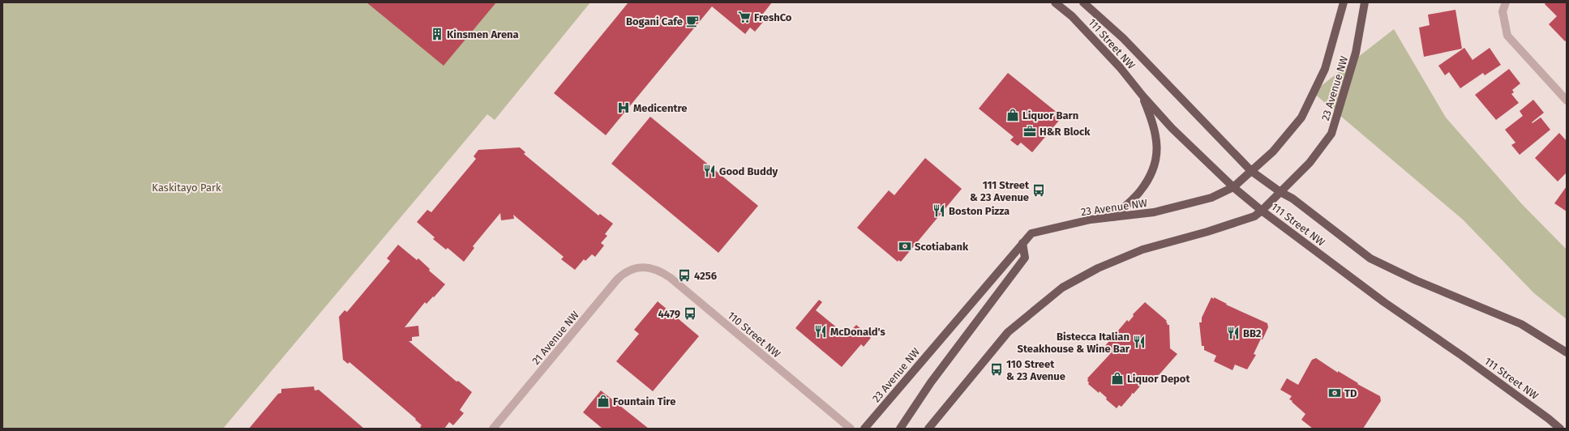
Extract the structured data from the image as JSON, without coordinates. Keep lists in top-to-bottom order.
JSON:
{
  "streets": {
    "main road": ["111 Street NW", "23 Avenue NW"],
    "street": ["110 Street NW", "21 Avenue NW"]
  },
  "crossings": [
    ["111 Street NW", "23 Avenue NW"],
    ["110 Street NW", "21 Avenue NW"]
  ],
  "parks": ["Kaskitayo Park"],
  "places": {
    "supermarket": ["FreshCo"],
    "cafe": ["Bogani Cafe"],
    "building": ["Kinsmen Arena"],
    "hospital": ["Medicentre"],
    "shop": ["Liquor Barn", "Liquor Depot", "Fountain Tire"],
    "office": ["H&R Block"],
    "restaurant": [
      "Good Buddy",
      "Boston Pizza",
      "McDonald's",
      "BB2",
      "Bistecca Italian Steakhouse & Wine Bar"
    ],
    "bus stop": [
      "111 Street & 23 Avenue",
      "4256",
      "4479",
      "110 Street & 23 Avenue"
    ],
    "bank": ["Scotiabank", "TD"]
  }
}
